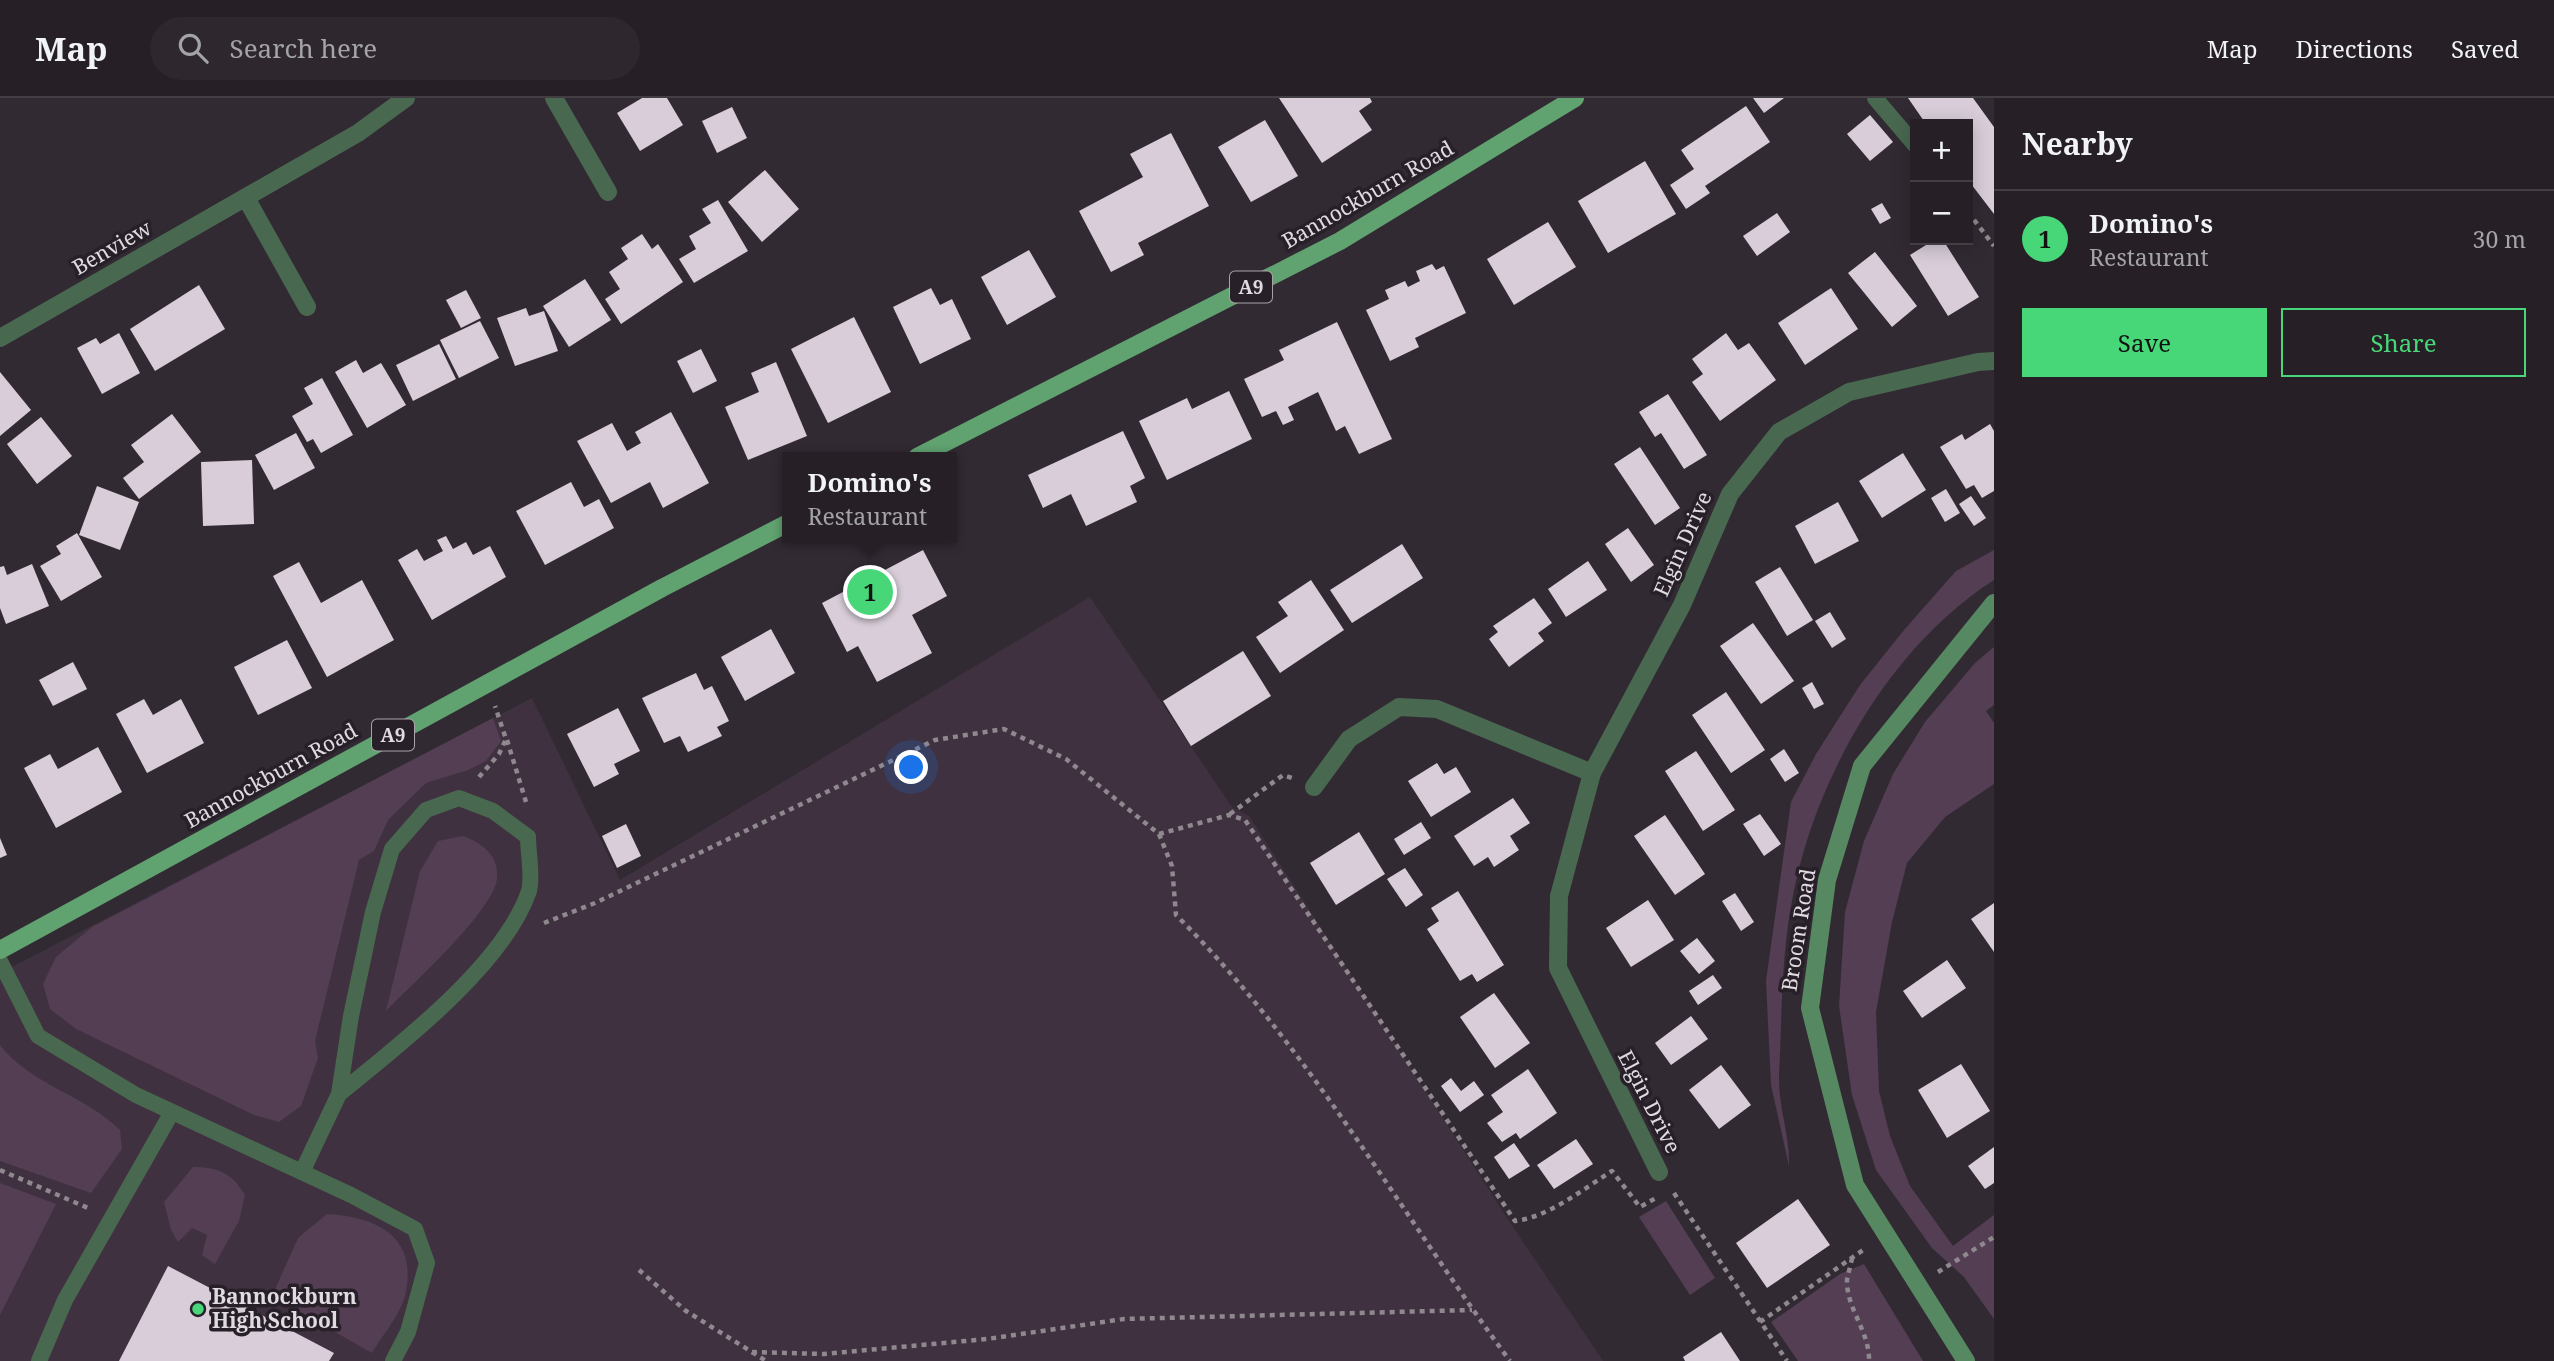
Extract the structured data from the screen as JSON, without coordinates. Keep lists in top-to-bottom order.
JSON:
{
  "streets": {
    "main road": ["Bannockburn Road", "A9"],
    "street": ["Benview", "Elgin Drive", "Broom Road"]
  },
  "places": ["Bannockburn High School"],
  "page": {
    "header": "Map",
    "search": "Search here",
    "nav": ["Map", "Directions", "Saved"],
    "heading": "Nearby",
    "map_buttons": ["+", "−"],
    "list": [
      {
        "mark": "1",
        "name": "Domino's",
        "note": "Restaurant",
        "value": "30 m"
      }
    ],
    "buttons": ["Save", "Share"],
    "popup": ["Domino's", "Restaurant"],
    "pins": "1"
  }
}
